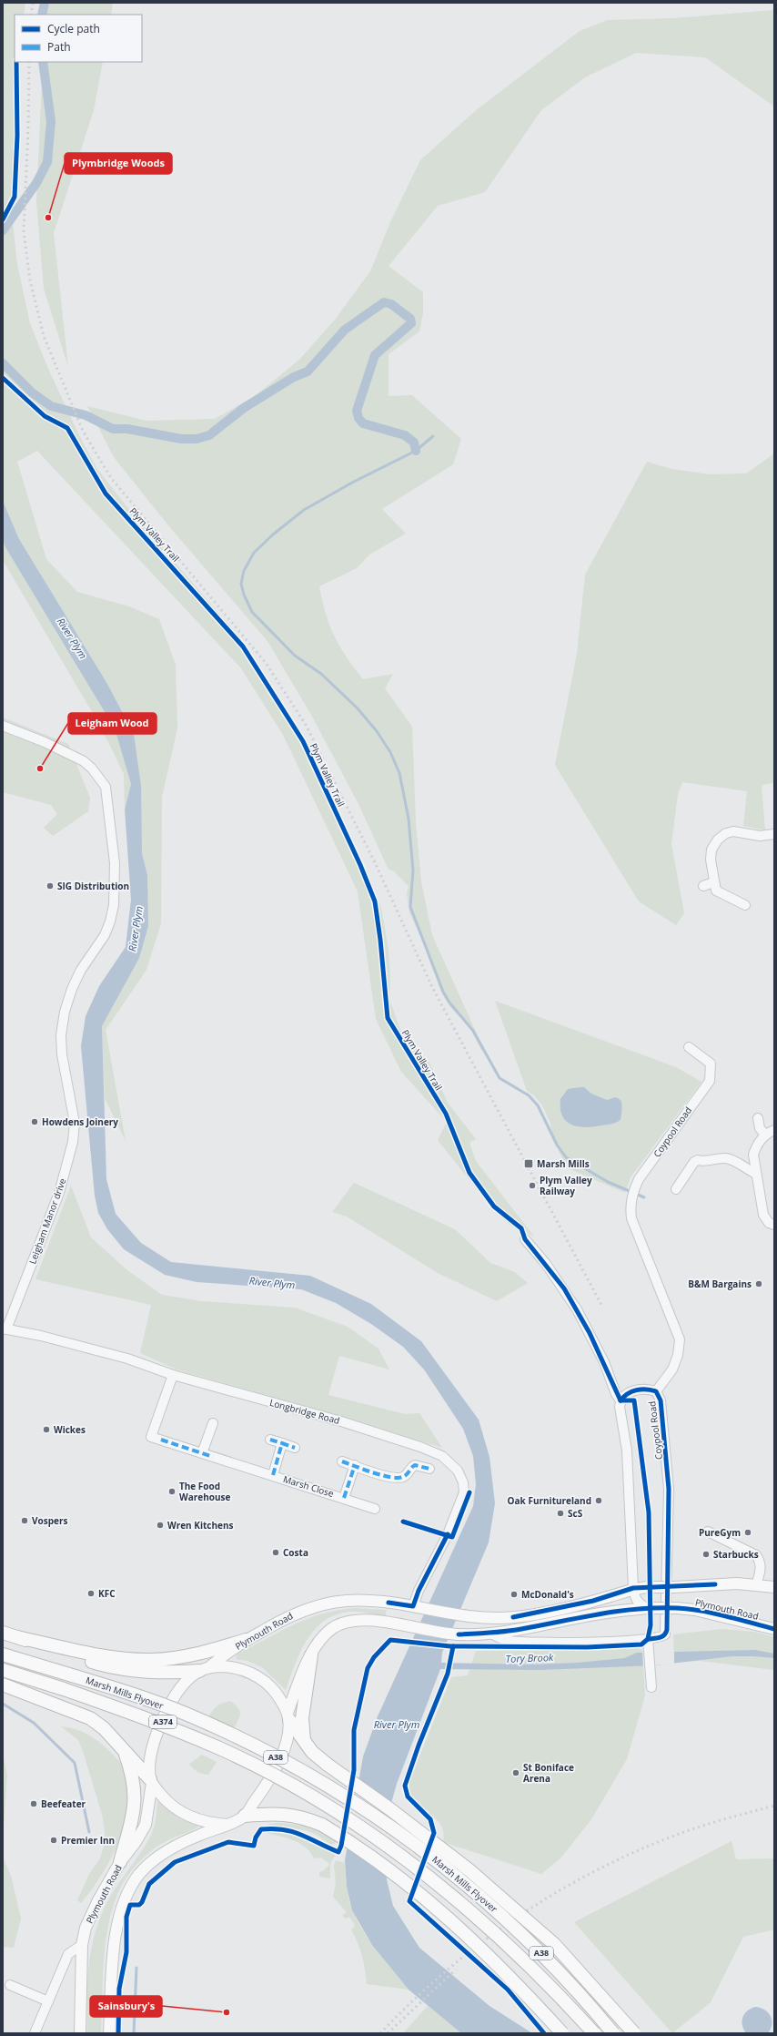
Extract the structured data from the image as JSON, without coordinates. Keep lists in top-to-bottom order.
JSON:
{
  "streets": {
    "highway": ["Marsh Mills Flyover", "A38"],
    "main road": ["Plymouth Road", "A374"],
    "street": [
      "Coypool Road",
      "Leigham Manor drive",
      "Longbridge Road",
      "Marsh Close"
    ],
    "cycle path": ["Plym Valley Trail"]
  },
  "crossings": [
    ["Coypool Road", "Plymouth Road"],
    ["Leigham Manor drive", "Longbridge Road"],
    ["Longbridge Road", "Marsh Close"],
    ["Longbridge Road", "Plymouth Road"],
    ["Plymouth Road", "A374"],
    ["Plymouth Road", "A38"]
  ],
  "water": ["River Plym", "Tory Brook"],
  "places": {
    "other": [
      "Plymbridge Woods",
      "Leigham Wood",
      "SIG Distribution",
      "Howdens Joinery",
      "Plym Valley Railway",
      "B&M Bargains",
      "Wickes",
      "The Food Warehouse",
      "Oak Furnitureland",
      "ScS",
      "Vospers",
      "Wren Kitchens",
      "PureGym",
      "Costa",
      "Starbucks",
      "KFC",
      "McDonald's",
      "St Boniface Arena",
      "Beefeater",
      "Premier Inn",
      "Sainsbury's"
    ],
    "transit": ["Marsh Mills"]
  },
  "legend": ["Cycle path", "Path"]
}
